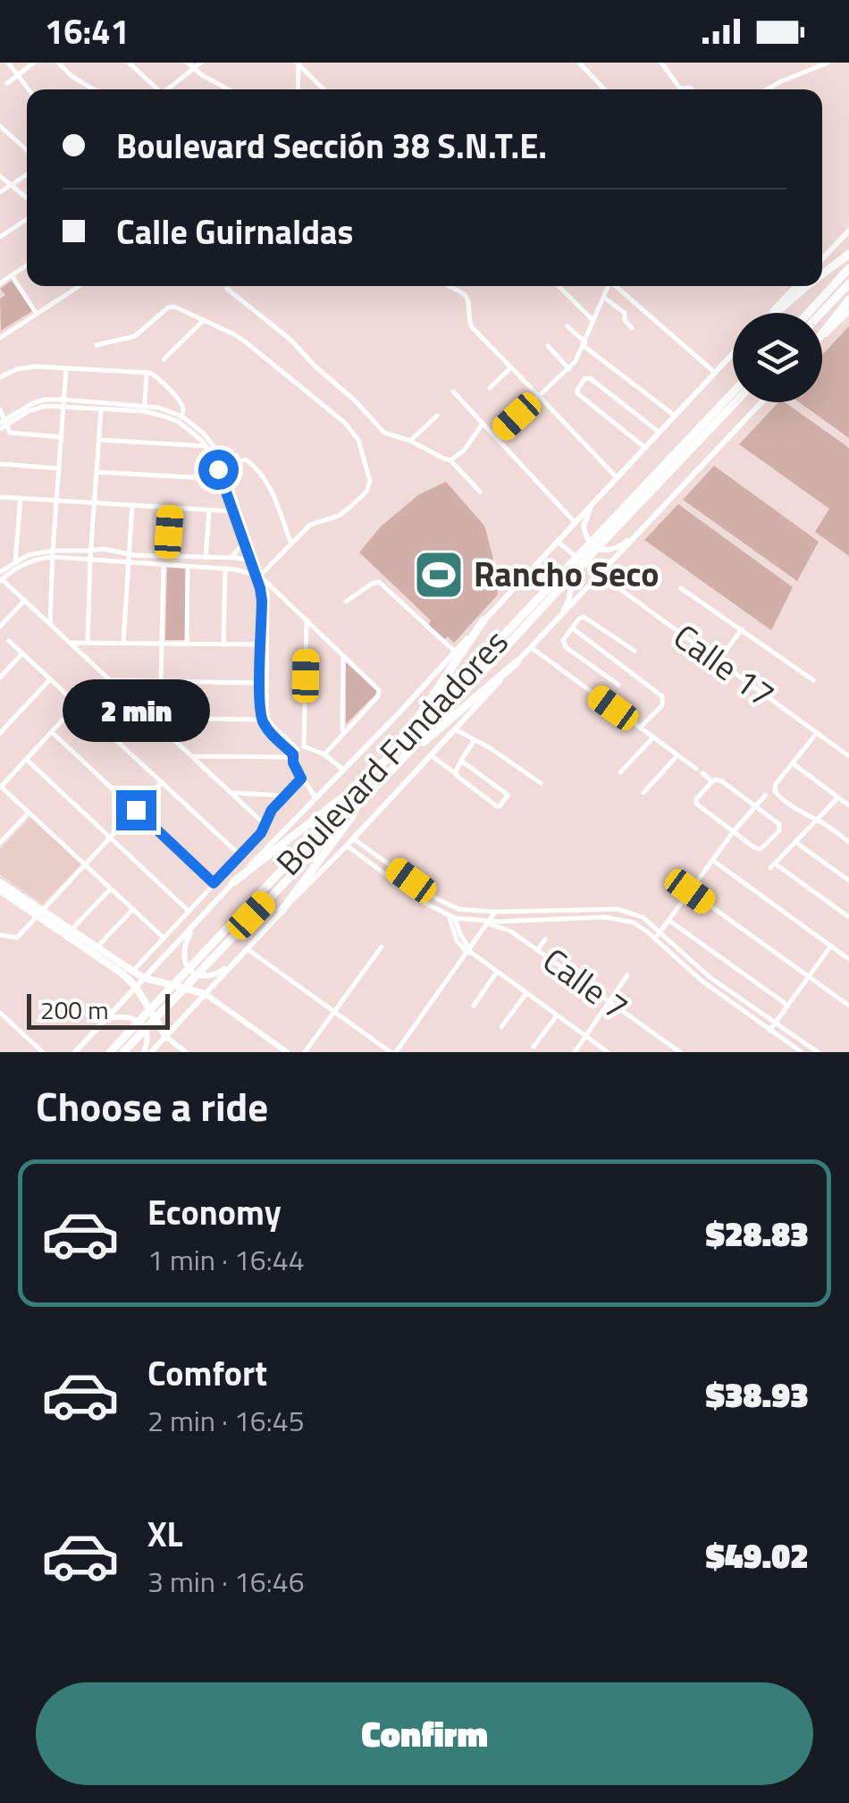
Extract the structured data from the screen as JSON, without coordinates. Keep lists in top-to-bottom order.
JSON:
{
  "streets": {
    "highway": ["Boulevard Fundadores"],
    "street": ["Calle 17", "Calle 7"]
  },
  "places": {
    "sports": ["Rancho Seco"]
  },
  "scale_bar": "200 m",
  "page": {
    "status": "16:41",
    "banner": ["Boulevard Sección 38 S.N.T.E.", "Calle Guirnaldas"],
    "bubble": "2 min",
    "scale": "200 m",
    "heading": "Choose a ride",
    "list": [
      {
        "name": "Economy",
        "note": "1 min · 16:44",
        "value": "$28.83"
      },
      {
        "name": "Comfort",
        "note": "2 min · 16:45",
        "value": "$38.93"
      },
      {
        "name": "XL",
        "note": "3 min · 16:46",
        "value": "$49.02"
      }
    ],
    "buttons": "Confirm"
  }
}
